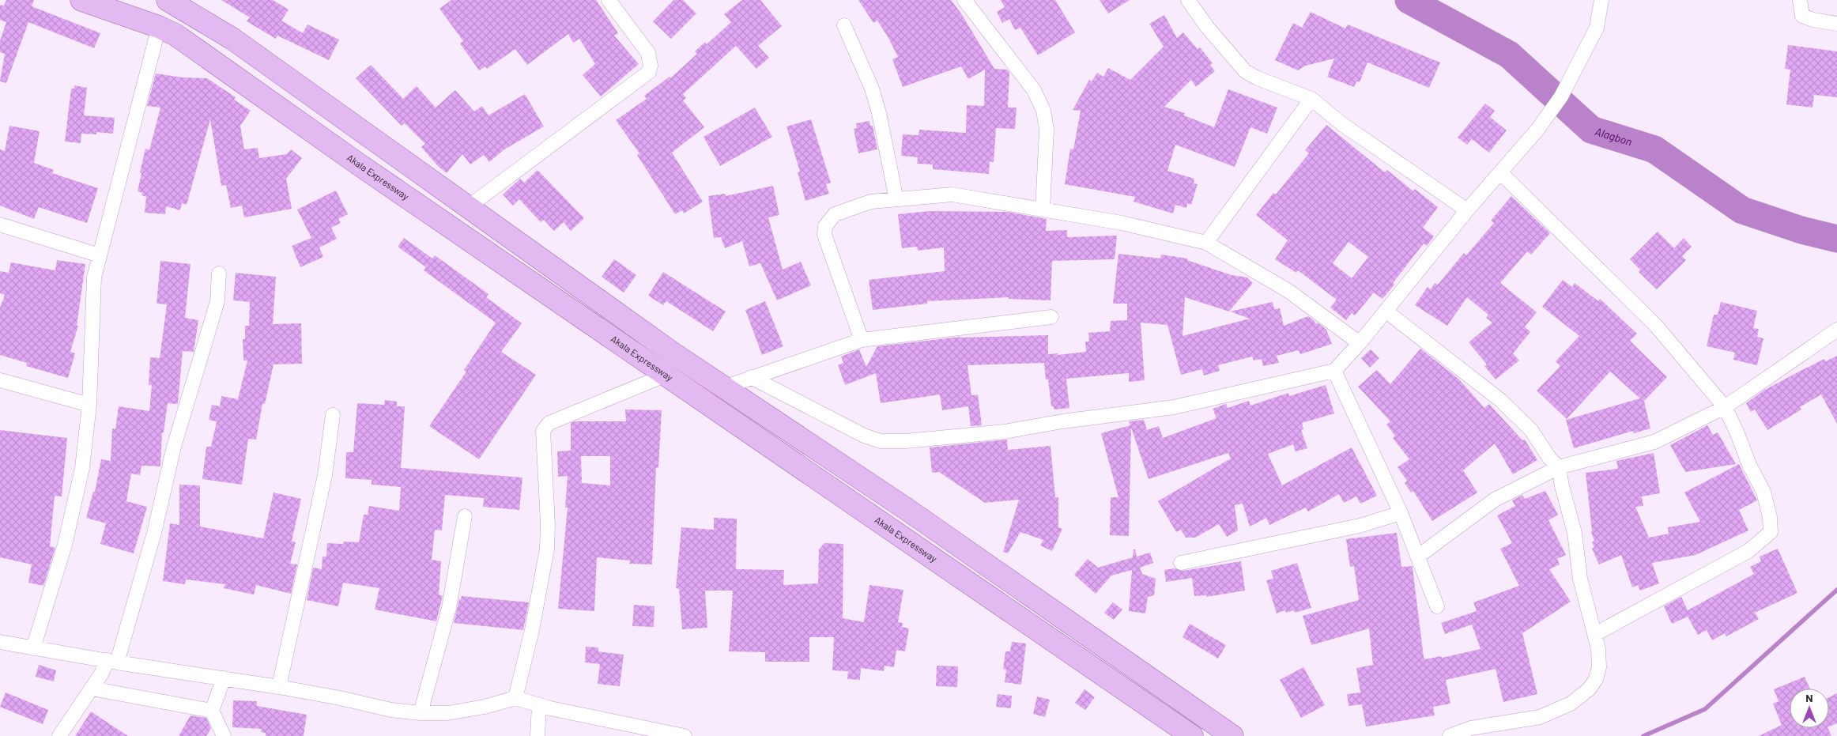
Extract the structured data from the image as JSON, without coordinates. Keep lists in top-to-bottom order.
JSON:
{
  "streets": {
    "main road": ["Akala Expressway"]
  },
  "water": ["Alagbon"],
  "north": "top"
}
